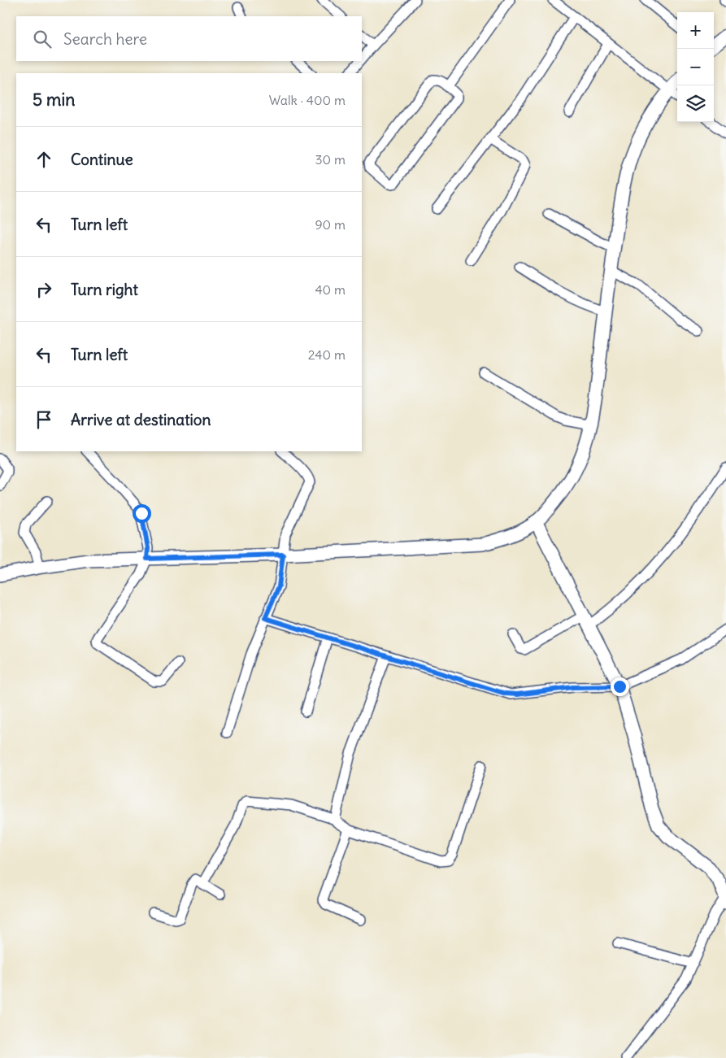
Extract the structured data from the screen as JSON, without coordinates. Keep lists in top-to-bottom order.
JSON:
{
  "page": {
    "map_buttons": ["+", "−"],
    "search": "Search here",
    "heading": ["5 min", "Walk · 400 m"],
    "list": [
      ["Continue", "30 m"],
      ["Turn left", "90 m"],
      ["Turn right", "40 m"],
      ["Turn left", "240 m"],
      "Arrive at destination"
    ]
  }
}
